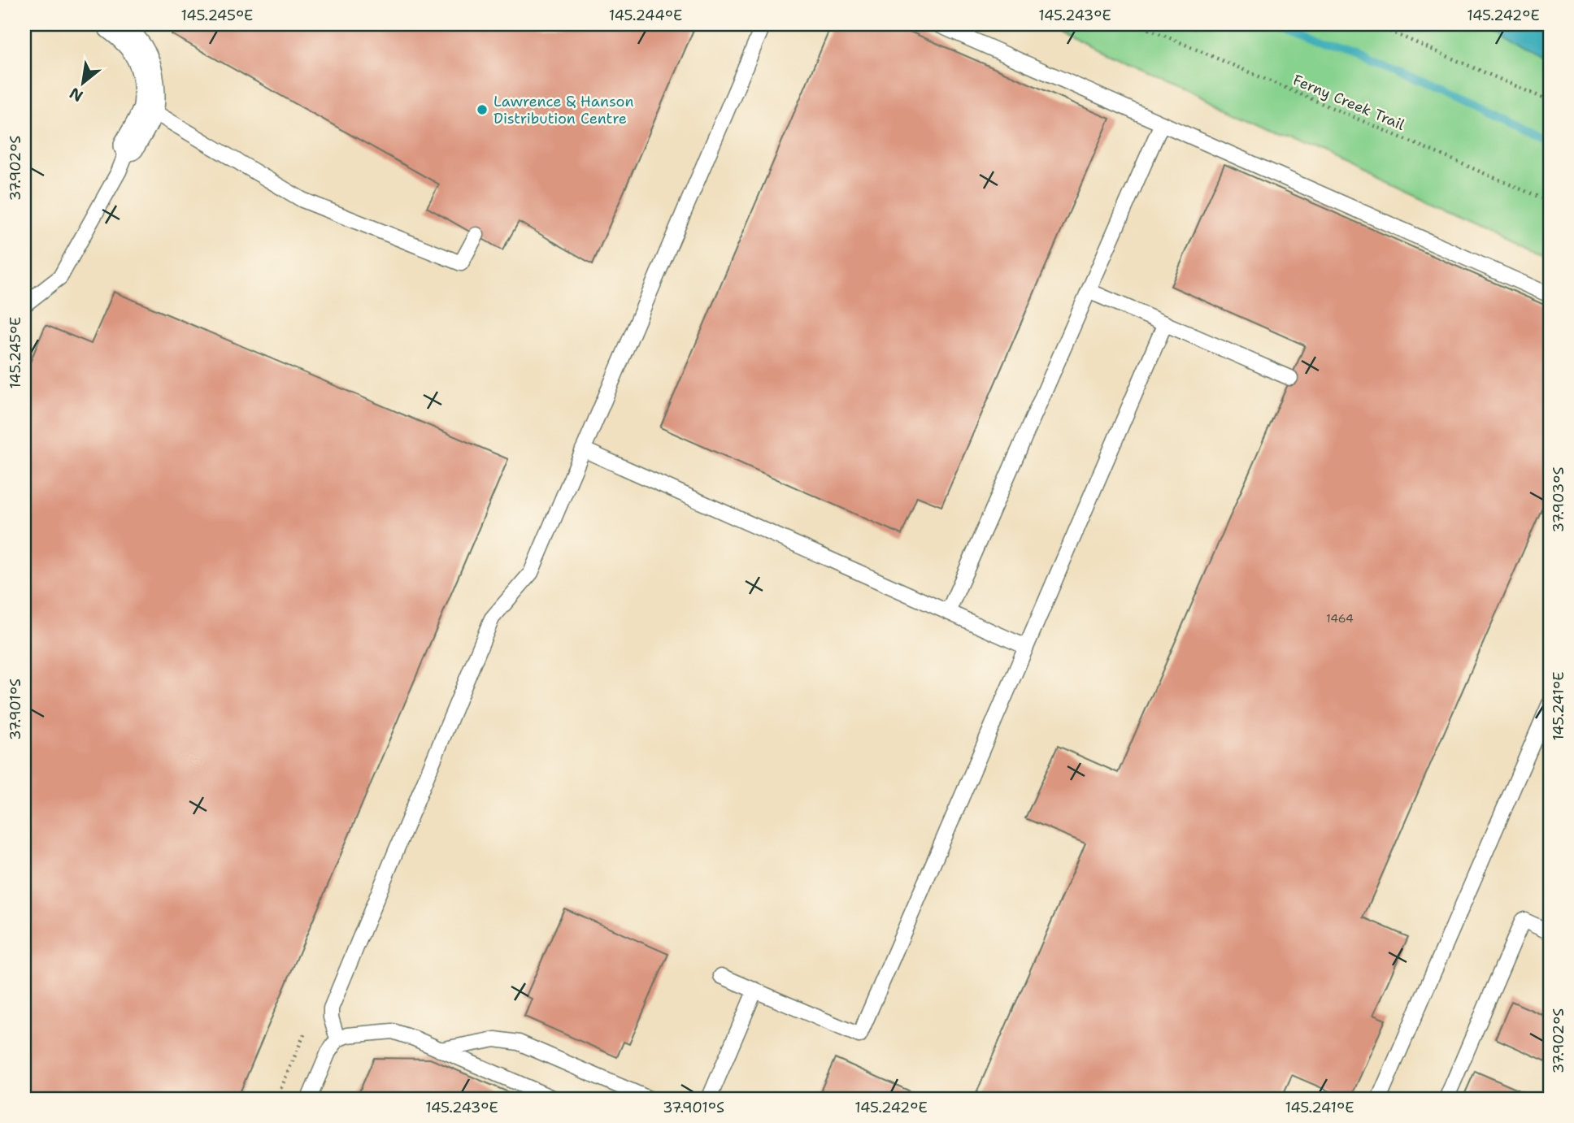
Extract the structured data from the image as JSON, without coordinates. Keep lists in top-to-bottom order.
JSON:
{
  "streets": {
    "path": ["Ferny Creek Trail"]
  },
  "places": ["Lawrence & Hanson Distribution Centre"],
  "house_numbers": ["1464"],
  "north": "bottom left",
  "coordinates": [
    "145.245°E",
    "145.244°E",
    "145.243°E",
    "145.242°E",
    "37.902°S",
    "37.903°S",
    "145.241°E",
    "37.901°S"
  ]
}
